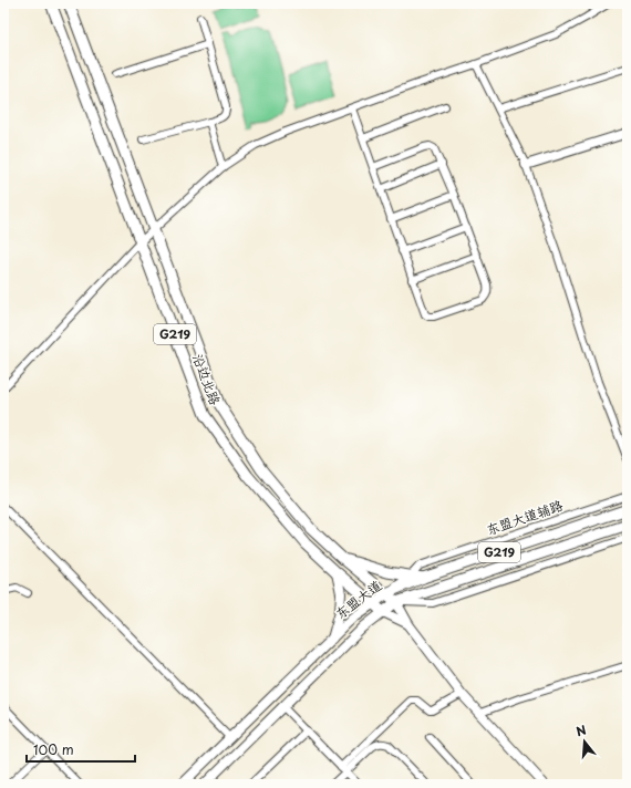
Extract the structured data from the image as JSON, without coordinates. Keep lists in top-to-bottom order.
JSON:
{
  "streets": {
    "highway": ["G219", "沿边北路", "东盟大道"],
    "street": ["东盟大道辅路"]
  },
  "crossings": [
    ["沿边北路", "东盟大道辅路"],
    ["沿边北路", "东盟大道"],
    ["东盟大道辅路", "东盟大道"]
  ],
  "scale_bar": "100 m",
  "north": "top"
}
